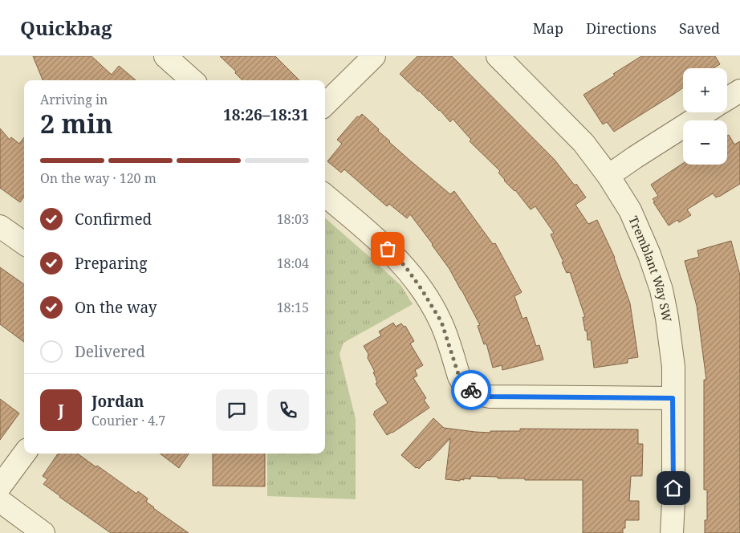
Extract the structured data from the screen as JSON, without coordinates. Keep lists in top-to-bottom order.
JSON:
{
  "streets": {
    "street": ["Tremblant Way SW"]
  },
  "page": {
    "header": "Quickbag",
    "nav": ["Map", "Directions", "Saved"],
    "map_buttons": ["+", "−"],
    "heading": ["2 min", "Arriving in", "18:26–18:31"],
    "panel": ["Jordan", "Courier · 4.7"],
    "bar": "On the way · 120 m",
    "list": [
      ["Confirmed", "18:03"],
      ["Preparing", "18:04"],
      ["On the way", "18:15"],
      "Delivered"
    ],
    "round": "J"
  }
}
